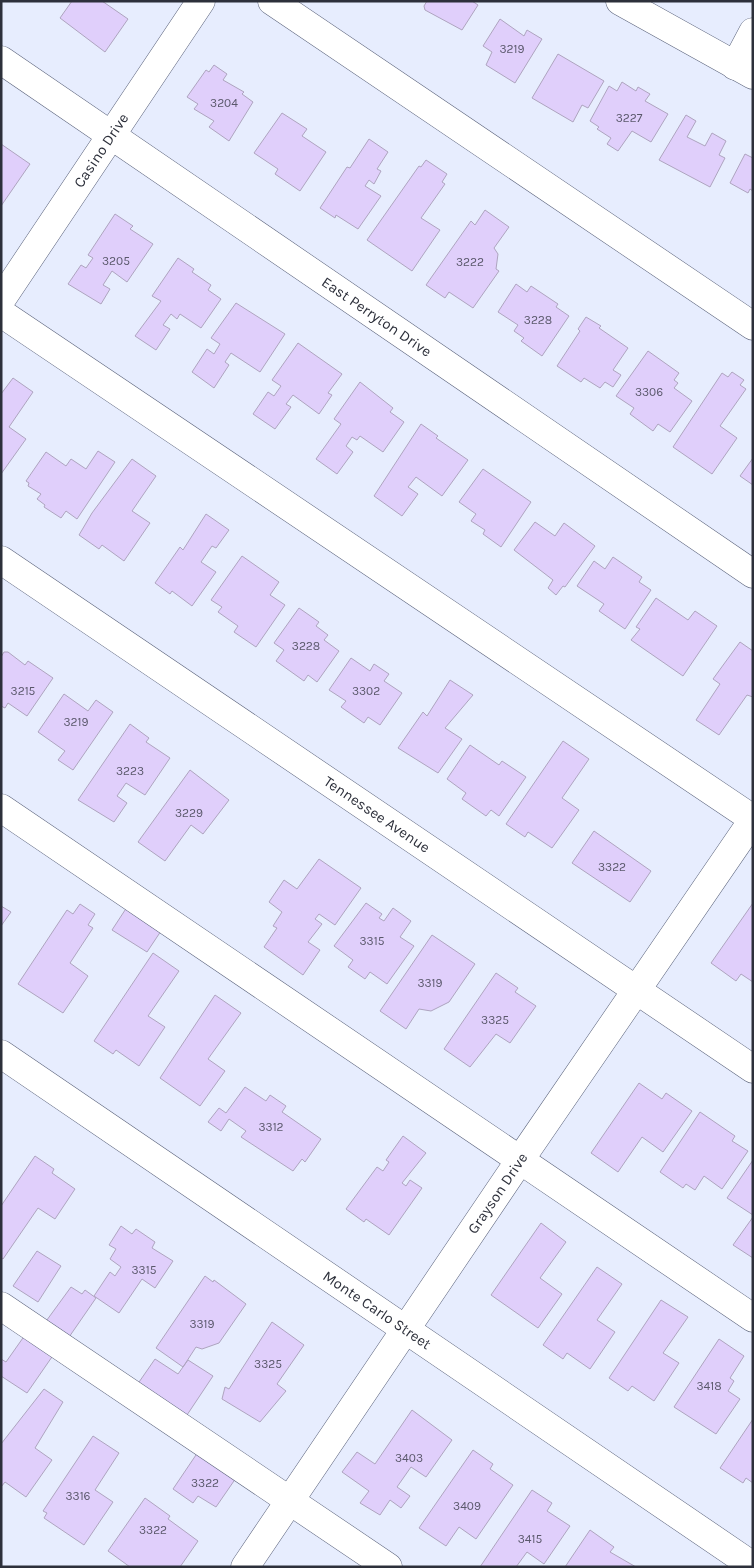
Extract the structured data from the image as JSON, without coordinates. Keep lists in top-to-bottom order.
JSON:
{
  "streets": {
    "street": [
      "Casino Drive",
      "East Perryton Drive",
      "Tennessee Avenue",
      "Grayson Drive",
      "Monte Carlo Street"
    ]
  },
  "crossings": [
    ["Casino Drive", "East Perryton Drive"],
    ["Tennessee Avenue", "Grayson Drive"],
    ["Grayson Drive", "Monte Carlo Street"]
  ],
  "house_numbers": [
    "3219",
    "3204",
    "3227",
    "3205",
    "3222",
    "3228",
    "3306",
    "3228",
    "3215",
    "3302",
    "3219",
    "3223",
    "3229",
    "3322",
    "3315",
    "3319",
    "3325",
    "3312",
    "3315",
    "3319",
    "3325",
    "3418",
    "3403",
    "3322",
    "3316",
    "3409",
    "3322",
    "3415"
  ]
}
